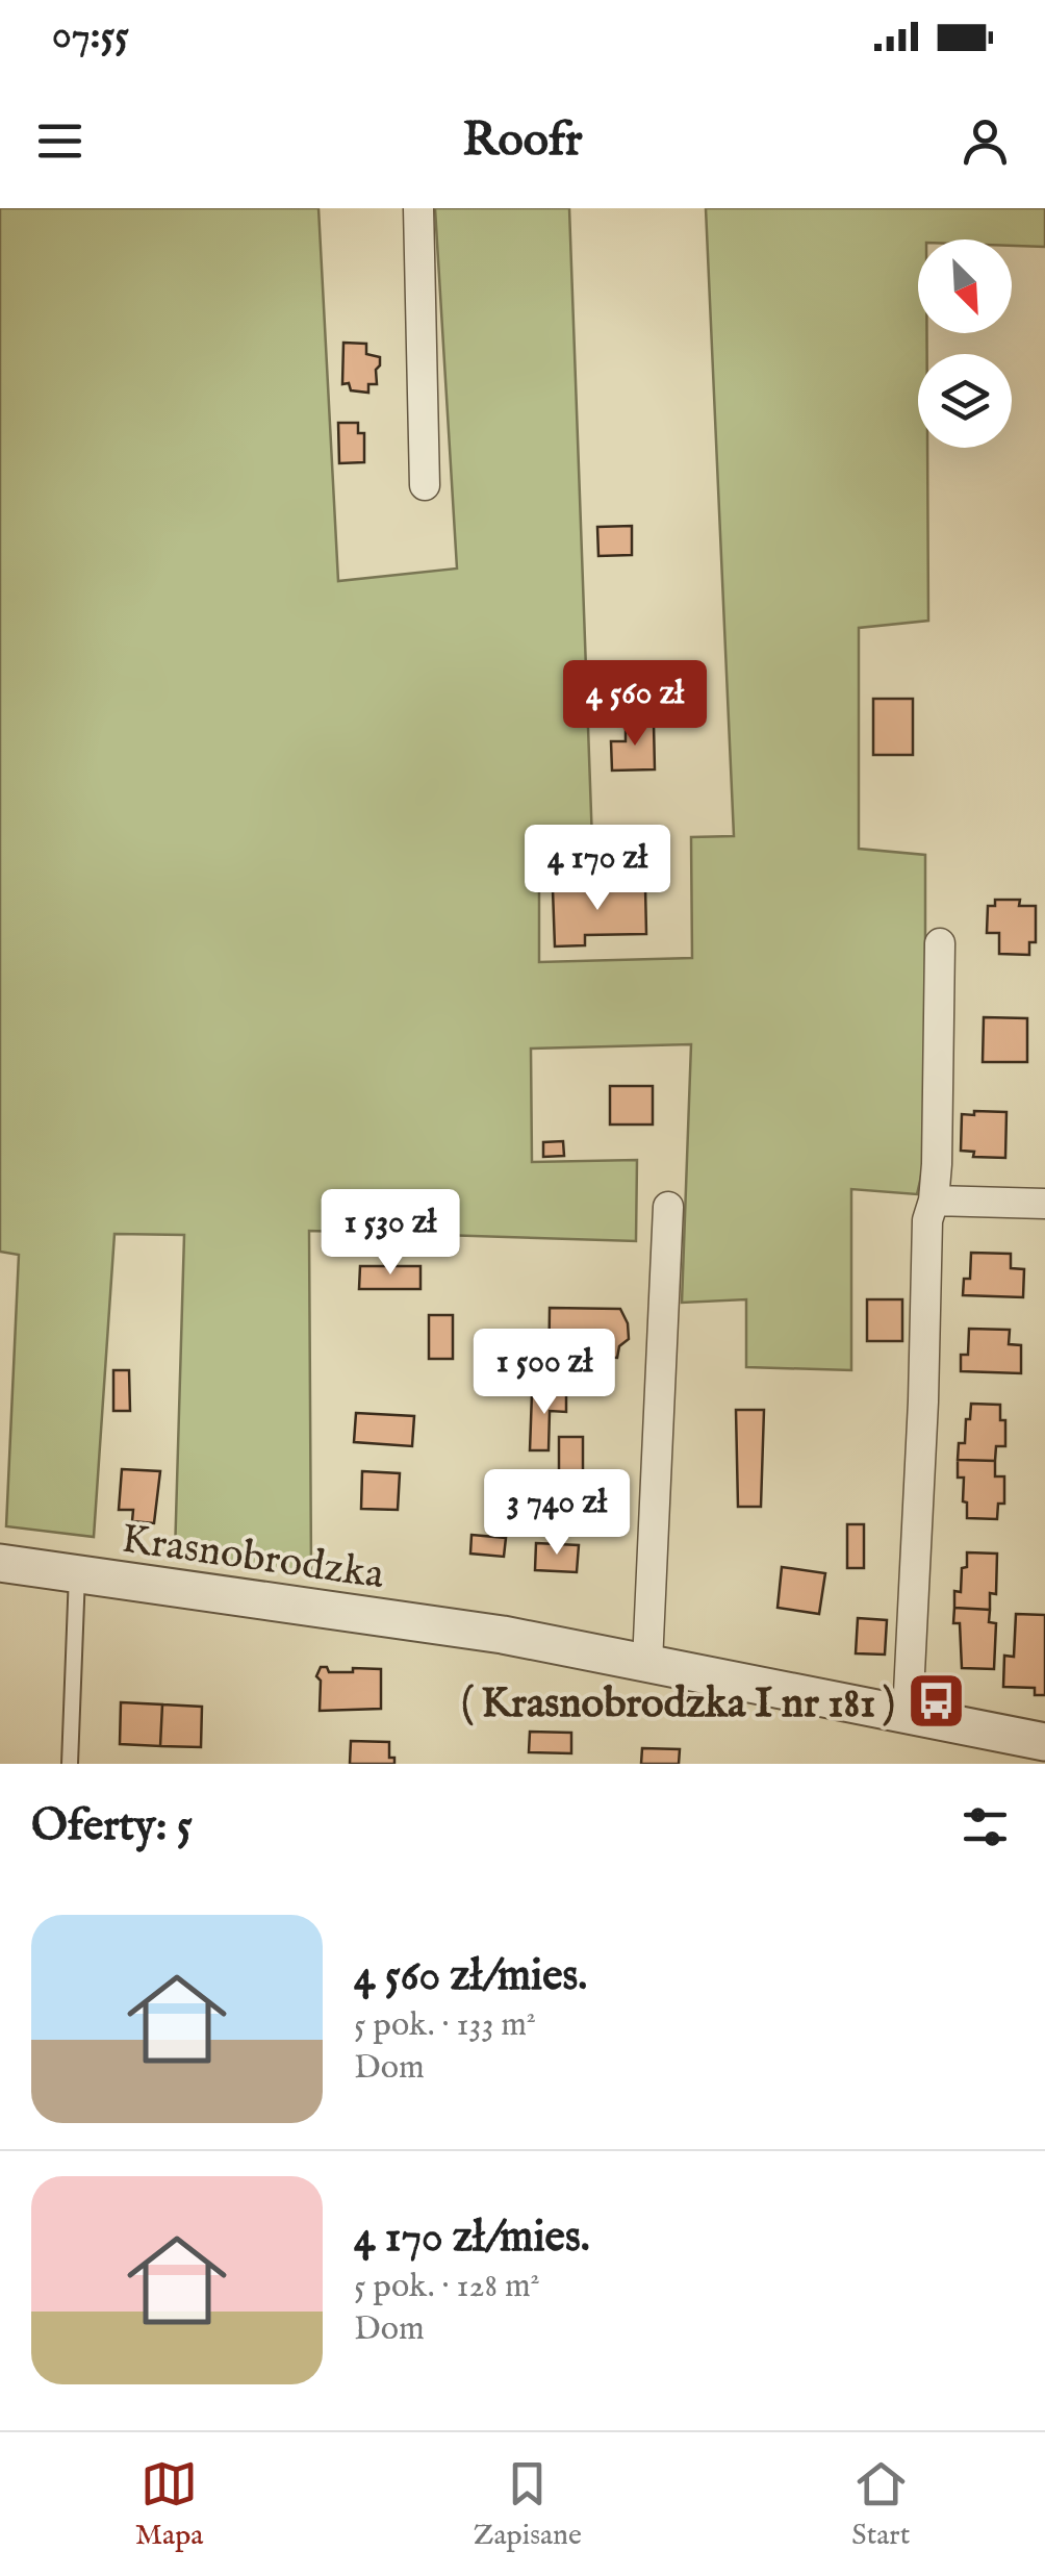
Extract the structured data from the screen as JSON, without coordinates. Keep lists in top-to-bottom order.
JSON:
{
  "streets": {
    "street": ["Krasnobrodzka"]
  },
  "places": {
    "bus stop": ["( Krasnobrodzka I nr 181 )"]
  },
  "north": "bottom right",
  "page": {
    "status": "07:55",
    "header": "Roofr",
    "price": [
      "4 560 zł",
      "4 170 zł",
      "1 530 zł",
      "1 500 zł",
      "3 740 zł"
    ],
    "heading": "Oferty: 5",
    "list": [
      {
        "name": "4 560 zł/mies.",
        "note": "5 pok. · 133 m² · Dom"
      },
      {
        "name": "4 170 zł/mies.",
        "note": "5 pok. · 128 m² · Dom"
      }
    ],
    "tabs": ["Mapa", "Zapisane", "Start"]
  }
}
